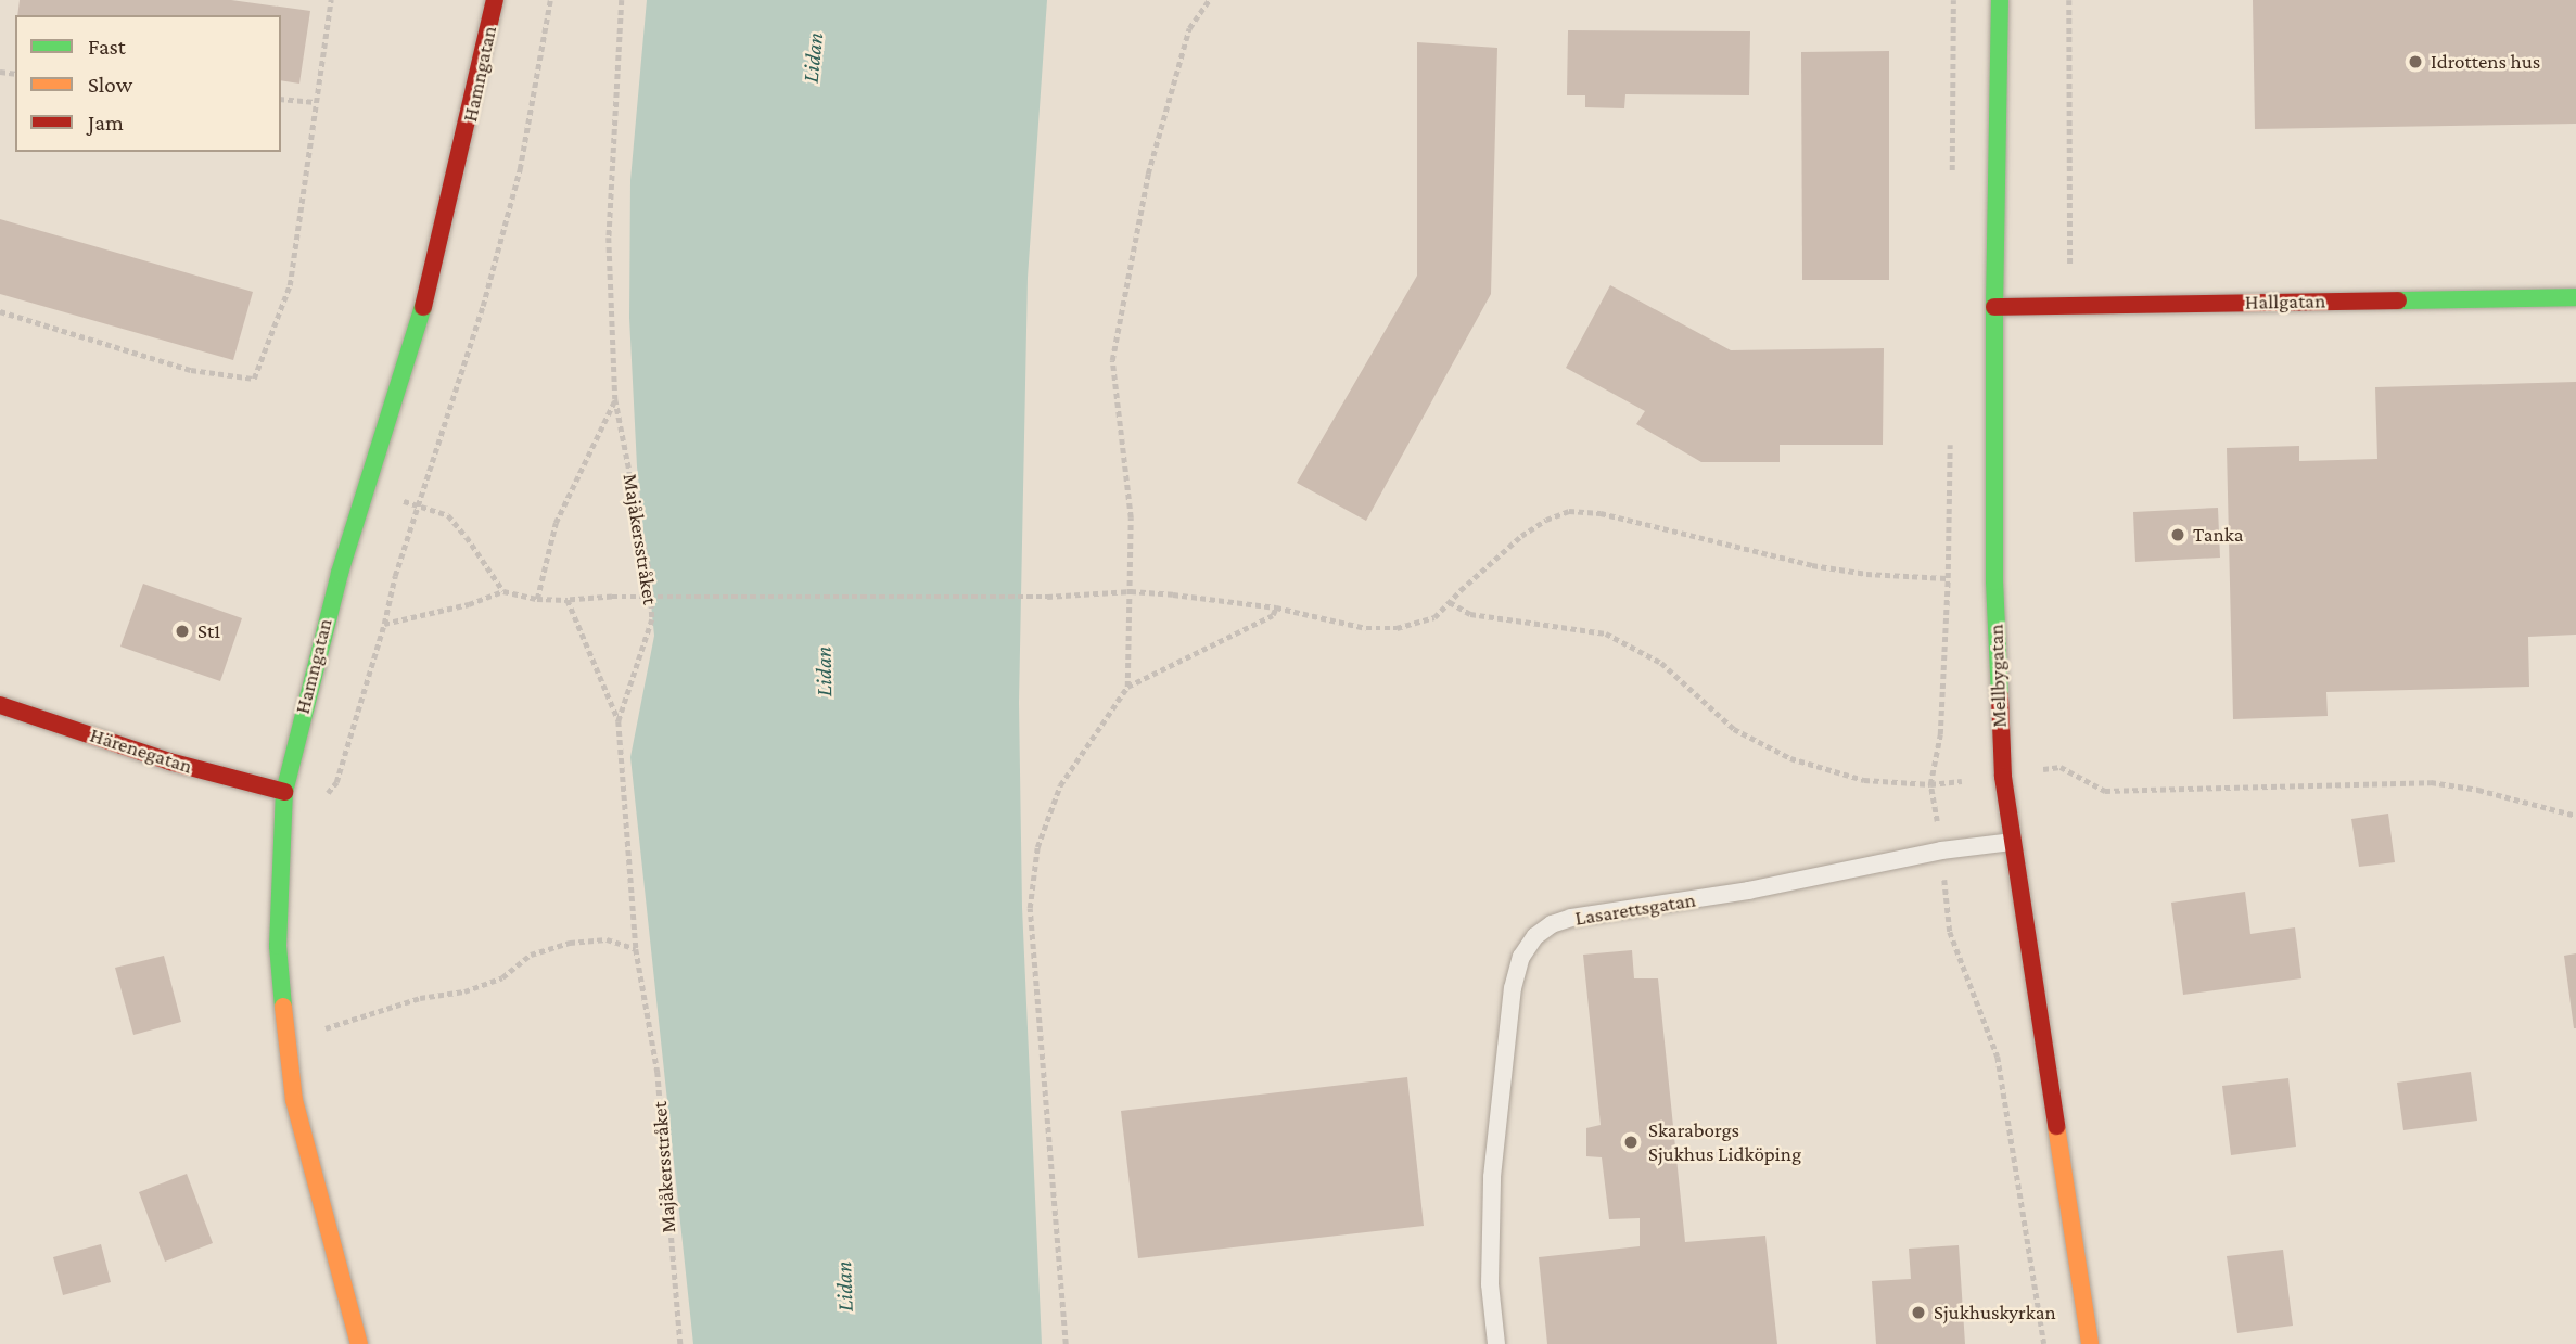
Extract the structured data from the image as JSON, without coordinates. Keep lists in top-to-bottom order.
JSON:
{
  "streets": {
    "street": [
      "Hamngatan",
      "Hallgatan",
      "Mellbygatan",
      "Härenegatan"
    ],
    "lane": ["Lasarettsgatan"],
    "path": ["Majåkersstråket"]
  },
  "crossings": [
    ["Hamngatan", "Härenegatan"],
    ["Hallgatan", "Mellbygatan"],
    ["Mellbygatan", "Lasarettsgatan"]
  ],
  "water": ["Lidan"],
  "places": [
    "Idrottens hus",
    "Tanka",
    "St1",
    "Skaraborgs Sjukhus Lidköping",
    "Sjukhuskyrkan"
  ],
  "legend": ["Fast", "Slow", "Jam"]
}
